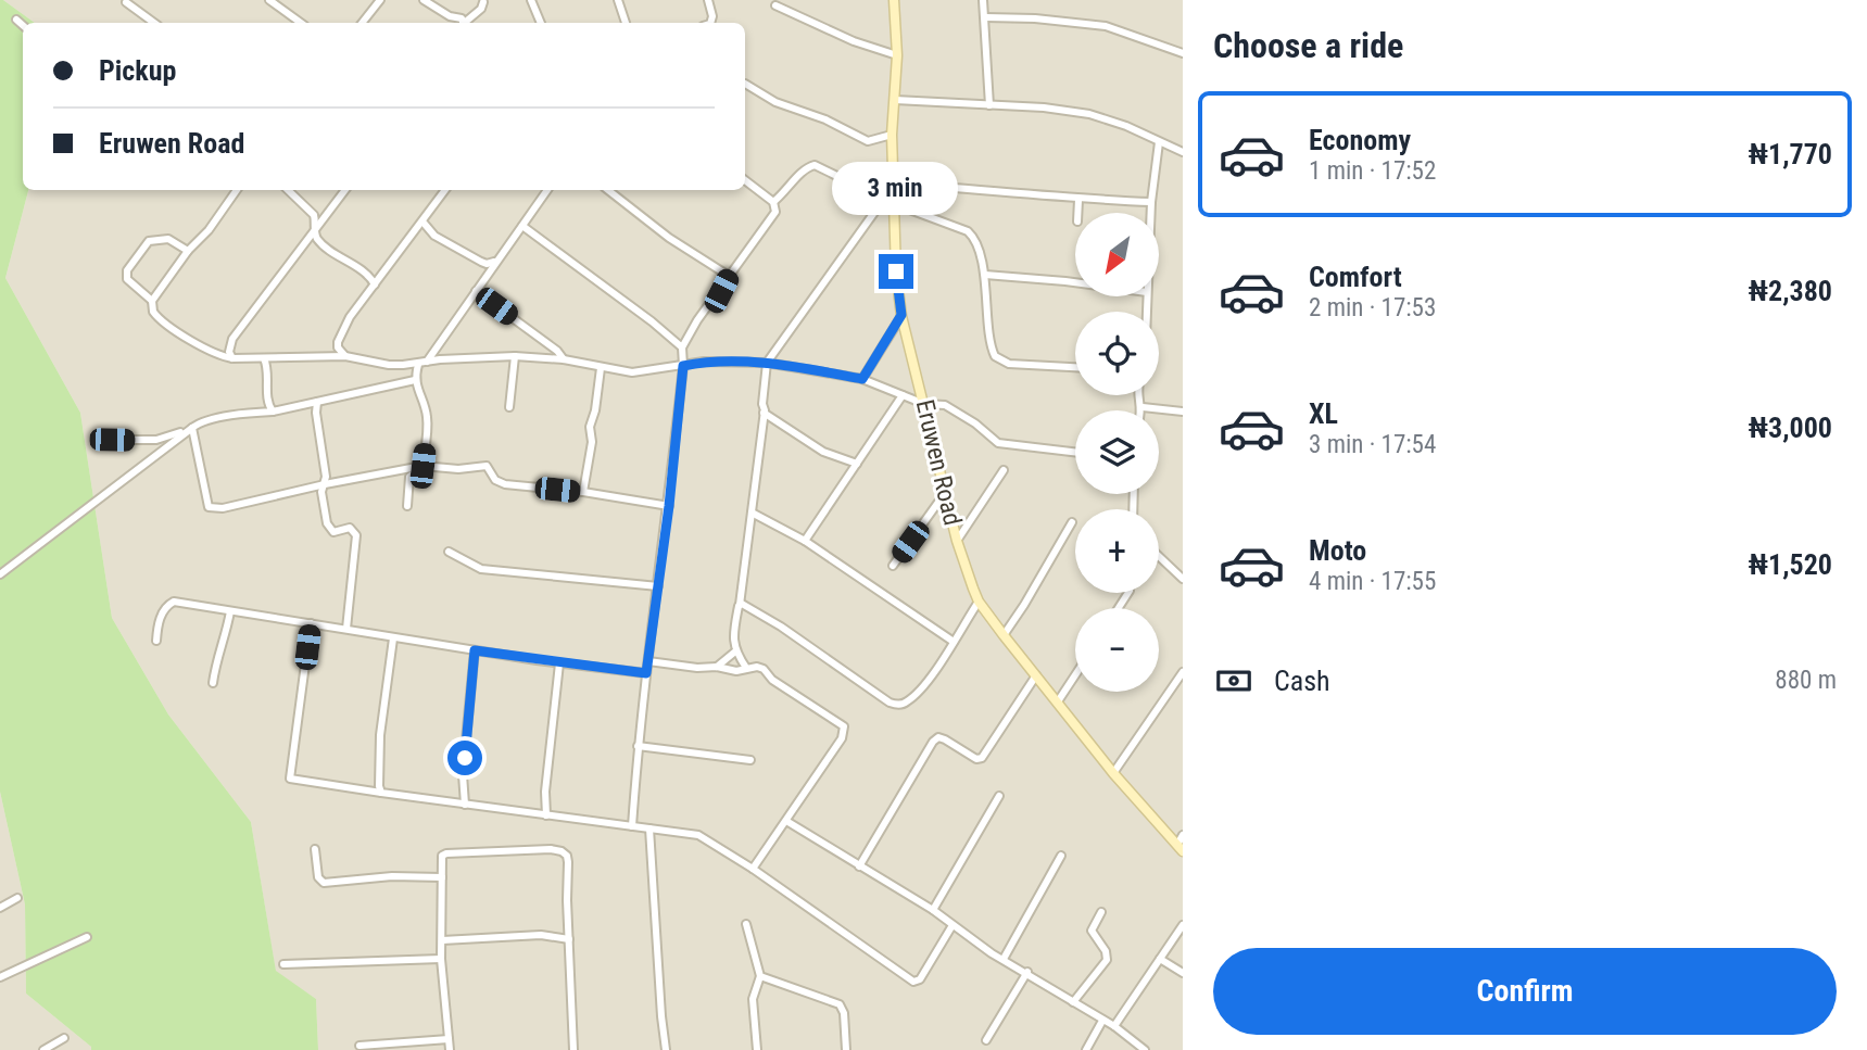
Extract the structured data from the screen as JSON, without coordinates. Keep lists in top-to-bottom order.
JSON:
{
  "streets": {
    "street": ["Eruwen Road"]
  },
  "north": "bottom left",
  "page": {
    "heading": "Choose a ride",
    "banner": ["Pickup", "Eruwen Road"],
    "list": [
      {
        "name": "Economy",
        "note": "1 min · 17:52",
        "value": "₦1,770"
      },
      {
        "name": "Comfort",
        "note": "2 min · 17:53",
        "value": "₦2,380"
      },
      {
        "name": "XL",
        "note": "3 min · 17:54",
        "value": "₦3,000"
      },
      {
        "name": "Moto",
        "note": "4 min · 17:55",
        "value": "₦1,520"
      }
    ],
    "bubble": "3 min",
    "map_buttons": ["+", "−"],
    "pay": ["Cash", "880 m"],
    "buttons": "Confirm"
  }
}
